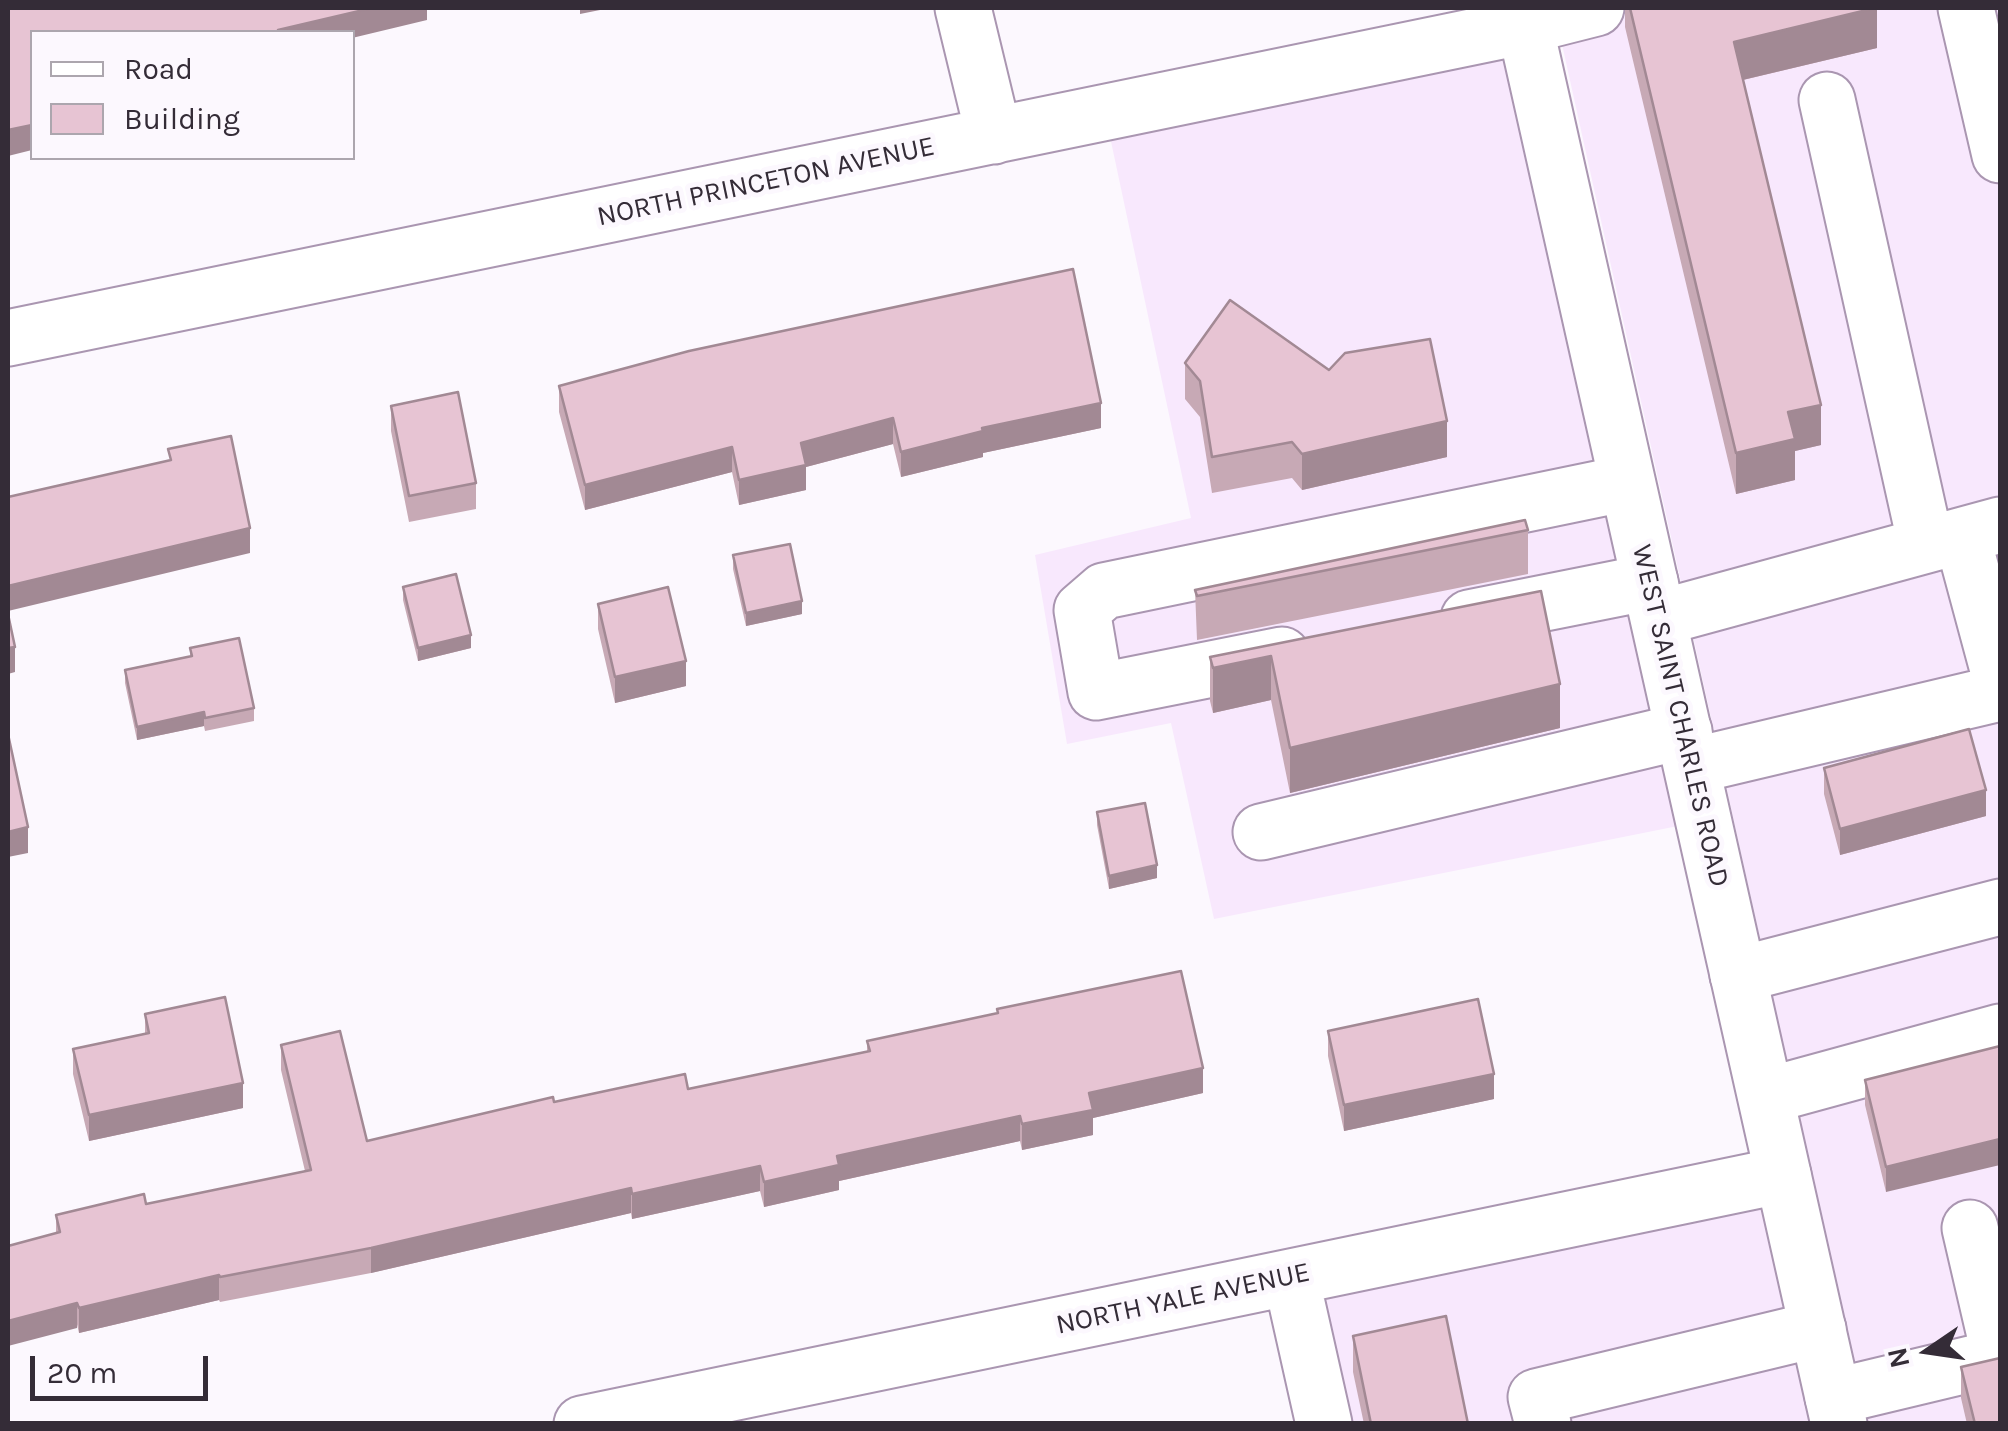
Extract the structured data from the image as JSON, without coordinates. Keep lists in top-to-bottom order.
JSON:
{
  "streets": {
    "street": ["NORTH PRINCETON AVENUE", "WEST SAINT CHARLES ROAD", "NORTH YALE AVENUE"]
  },
  "crossings": [
    ["NORTH PRINCETON AVENUE", "WEST SAINT CHARLES ROAD"],
    ["WEST SAINT CHARLES ROAD", "NORTH YALE AVENUE"]
  ],
  "legend": ["Road", "Building"],
  "scale_bar": "20 m",
  "north": "left"
}
